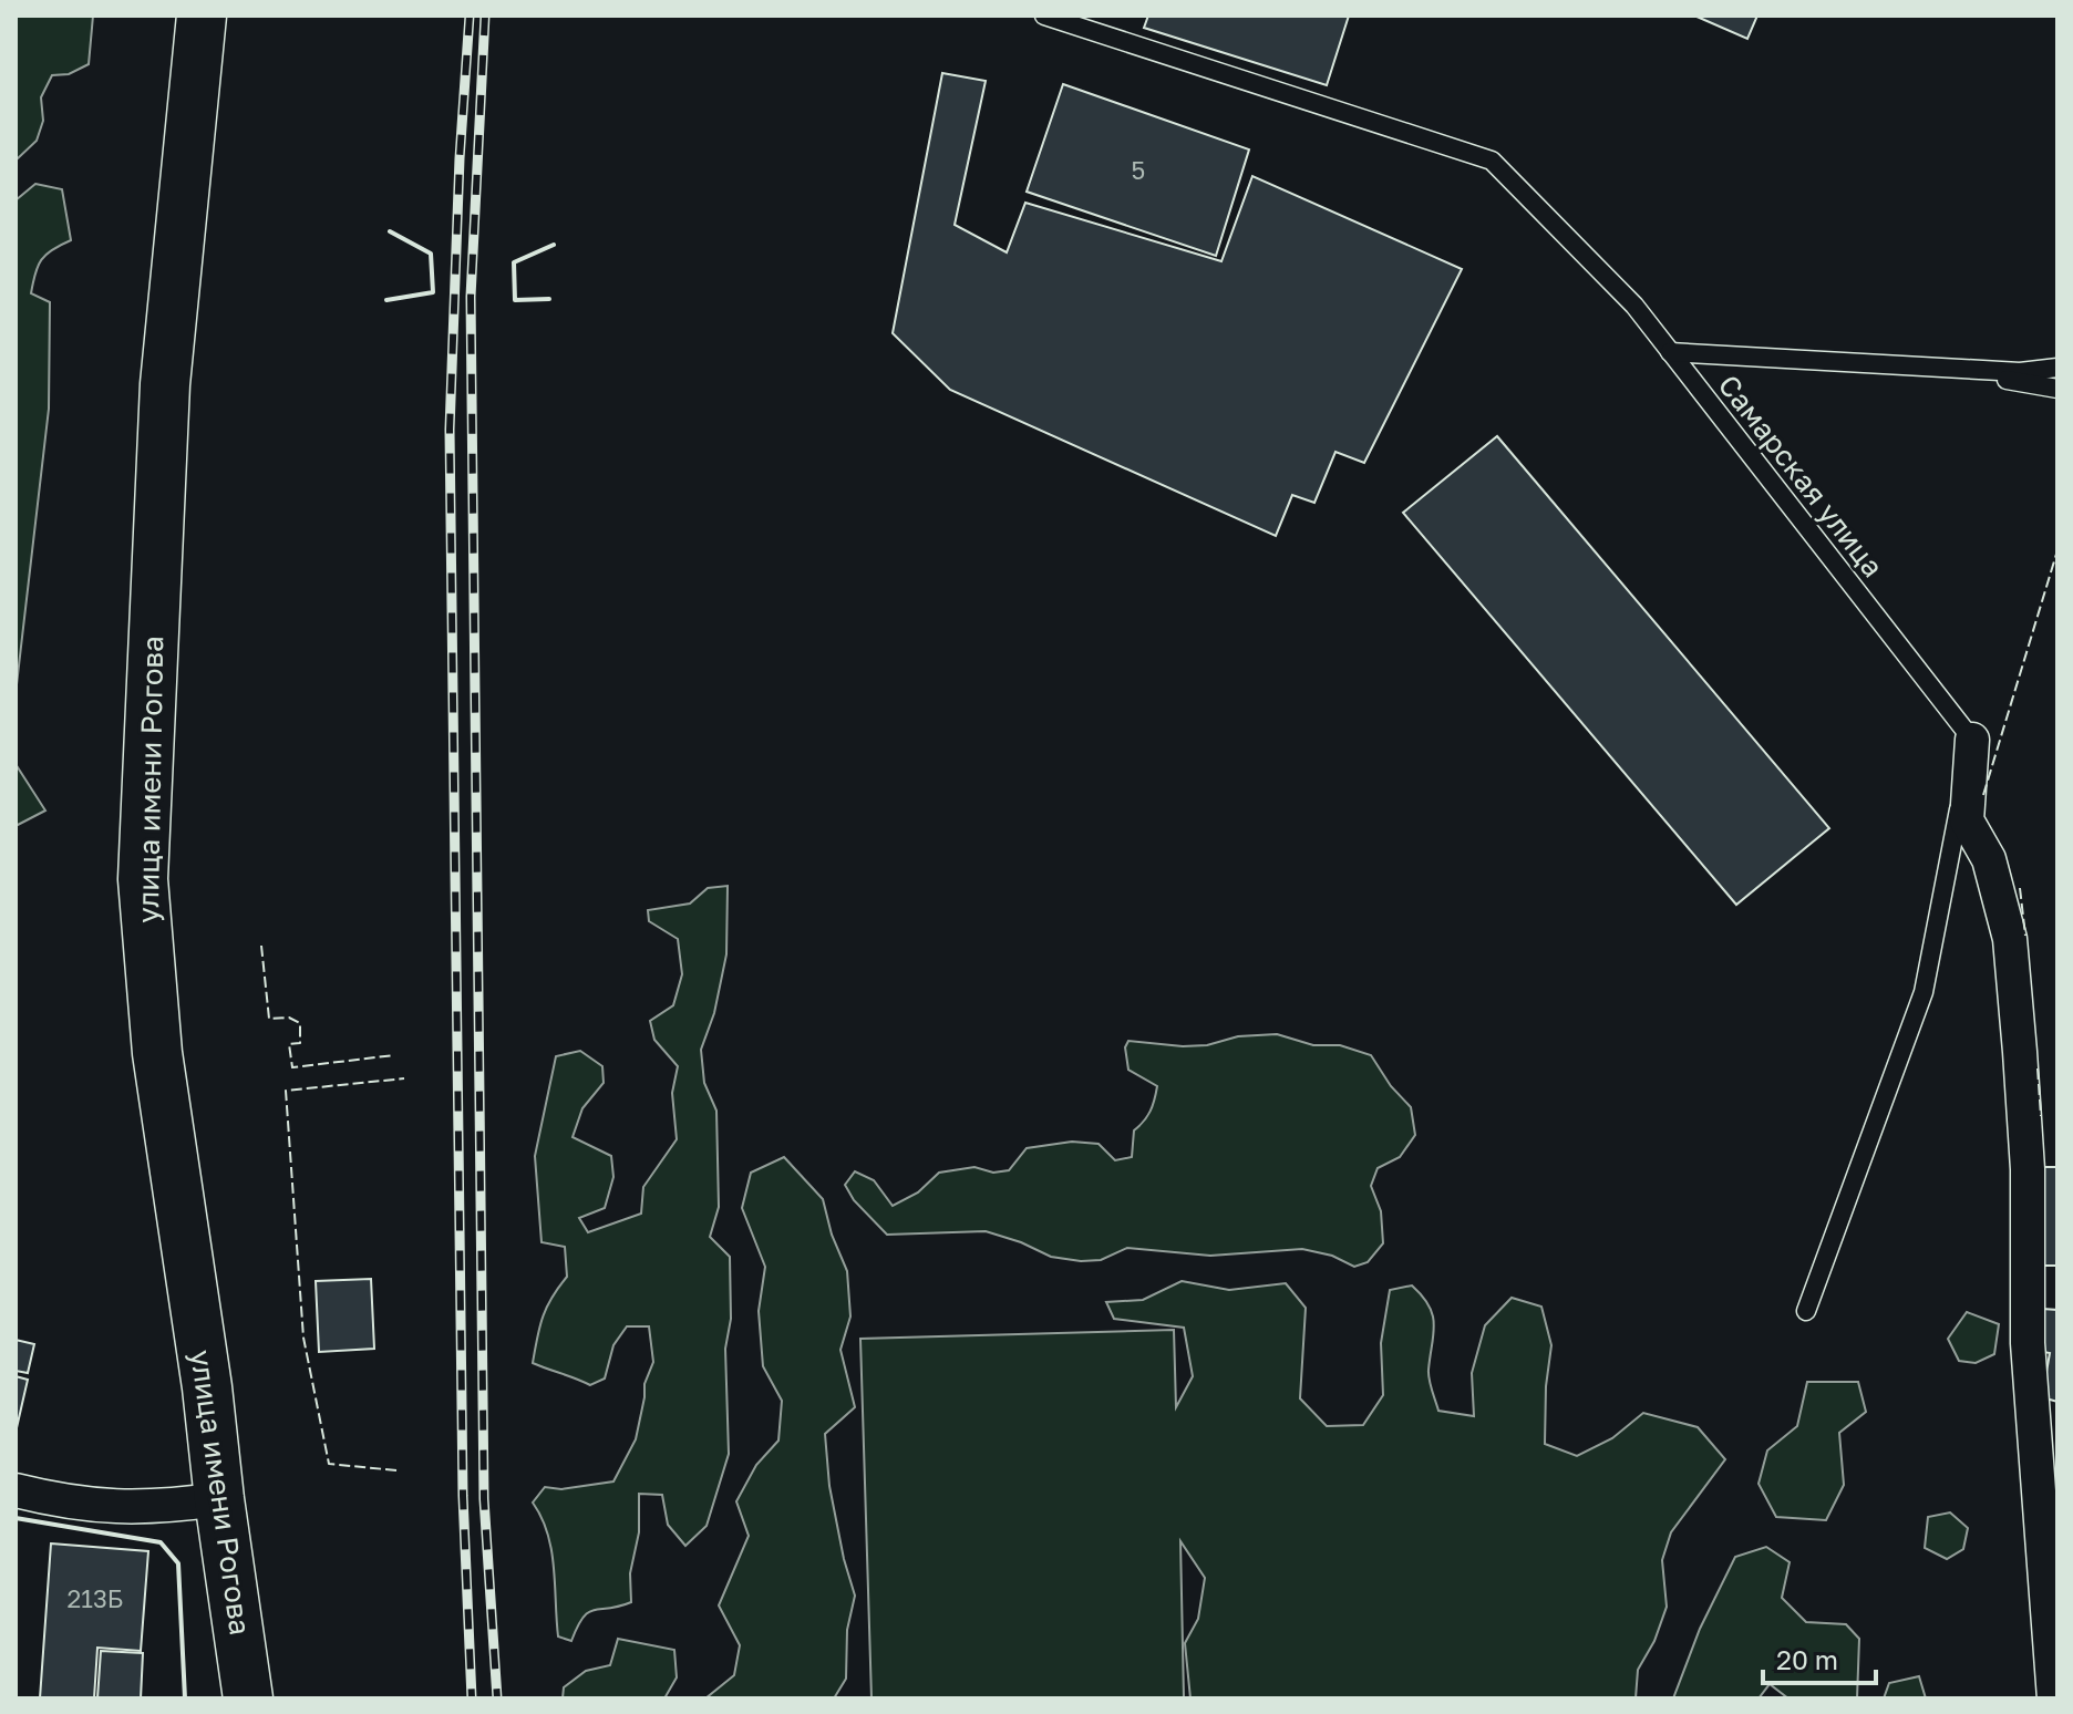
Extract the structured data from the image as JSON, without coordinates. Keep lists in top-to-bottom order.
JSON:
{
  "streets": {
    "main road": ["улица имени Рогова"],
    "lane": ["Самарская улица"]
  },
  "house_numbers": ["5", "213Б"],
  "scale_bar": "20 m"
}
